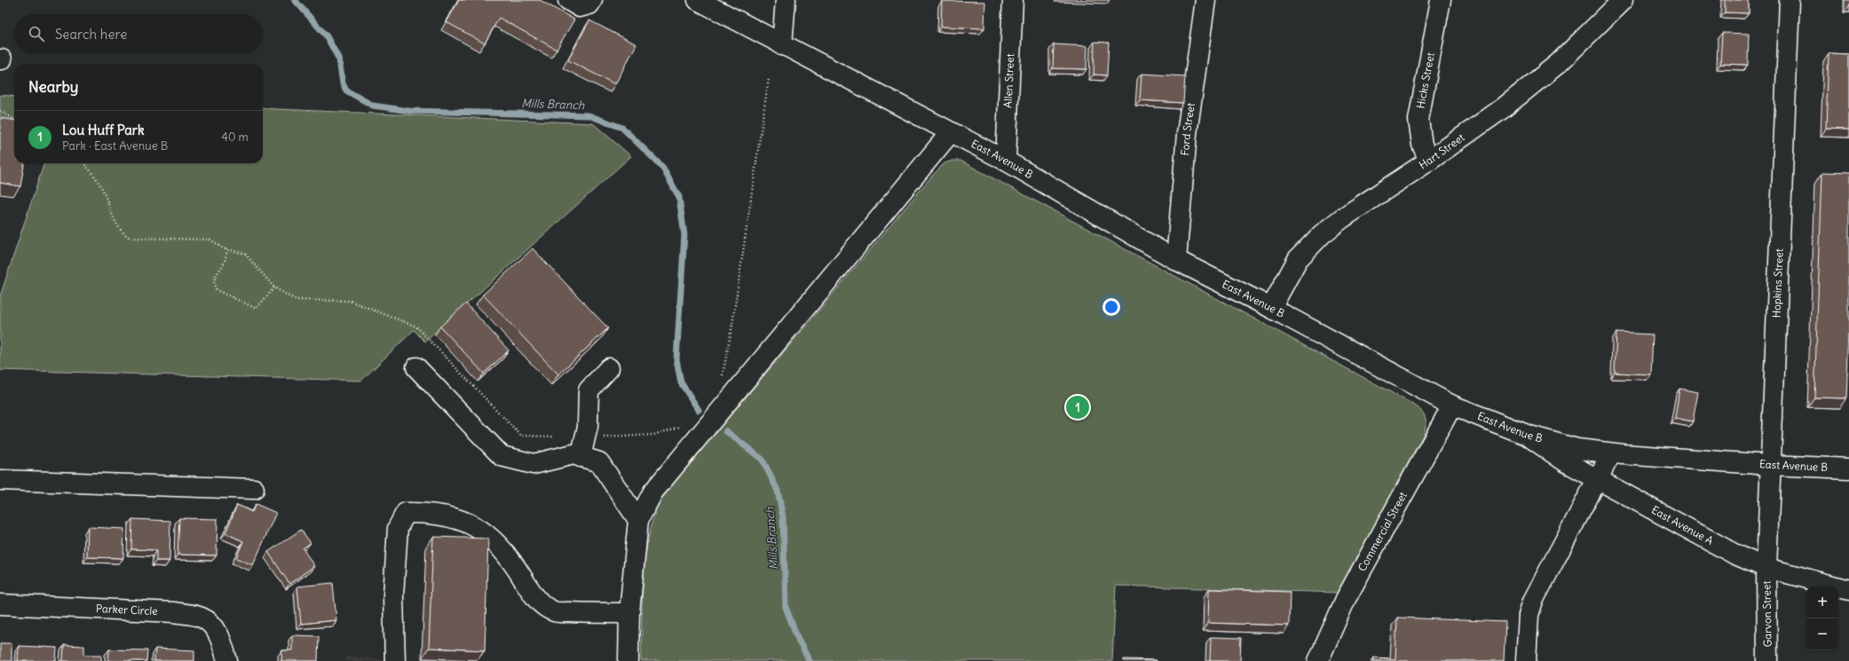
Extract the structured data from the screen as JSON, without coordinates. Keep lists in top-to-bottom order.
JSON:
{
  "streets": {
    "street": [
      "Allen Street",
      "Hicks Street",
      "Ford Street",
      "Hart Street",
      "East Avenue B",
      "Hopkins Street",
      "East Avenue A",
      "Commercial Street",
      "Parker Circle",
      "Garvon Street"
    ]
  },
  "crossings": [
    ["Allen Street", "East Avenue B"],
    ["Hicks Street", "Hart Street"],
    ["Ford Street", "East Avenue B"],
    ["Hart Street", "East Avenue B"],
    ["East Avenue B", "Hopkins Street"],
    ["East Avenue B", "East Avenue A"],
    ["East Avenue B", "Commercial Street"],
    ["Hopkins Street", "East Avenue A"],
    ["Hopkins Street", "Garvon Street"],
    ["East Avenue A", "Garvon Street"]
  ],
  "water": ["Mills Branch"],
  "page": {
    "search": "Search here",
    "heading": "Nearby",
    "list": [
      {
        "mark": "1",
        "name": "Lou Huff Park",
        "note": "Park · East Avenue B",
        "value": "40 m"
      }
    ],
    "pins": "1",
    "map_buttons": ["+", "−"]
  }
}
